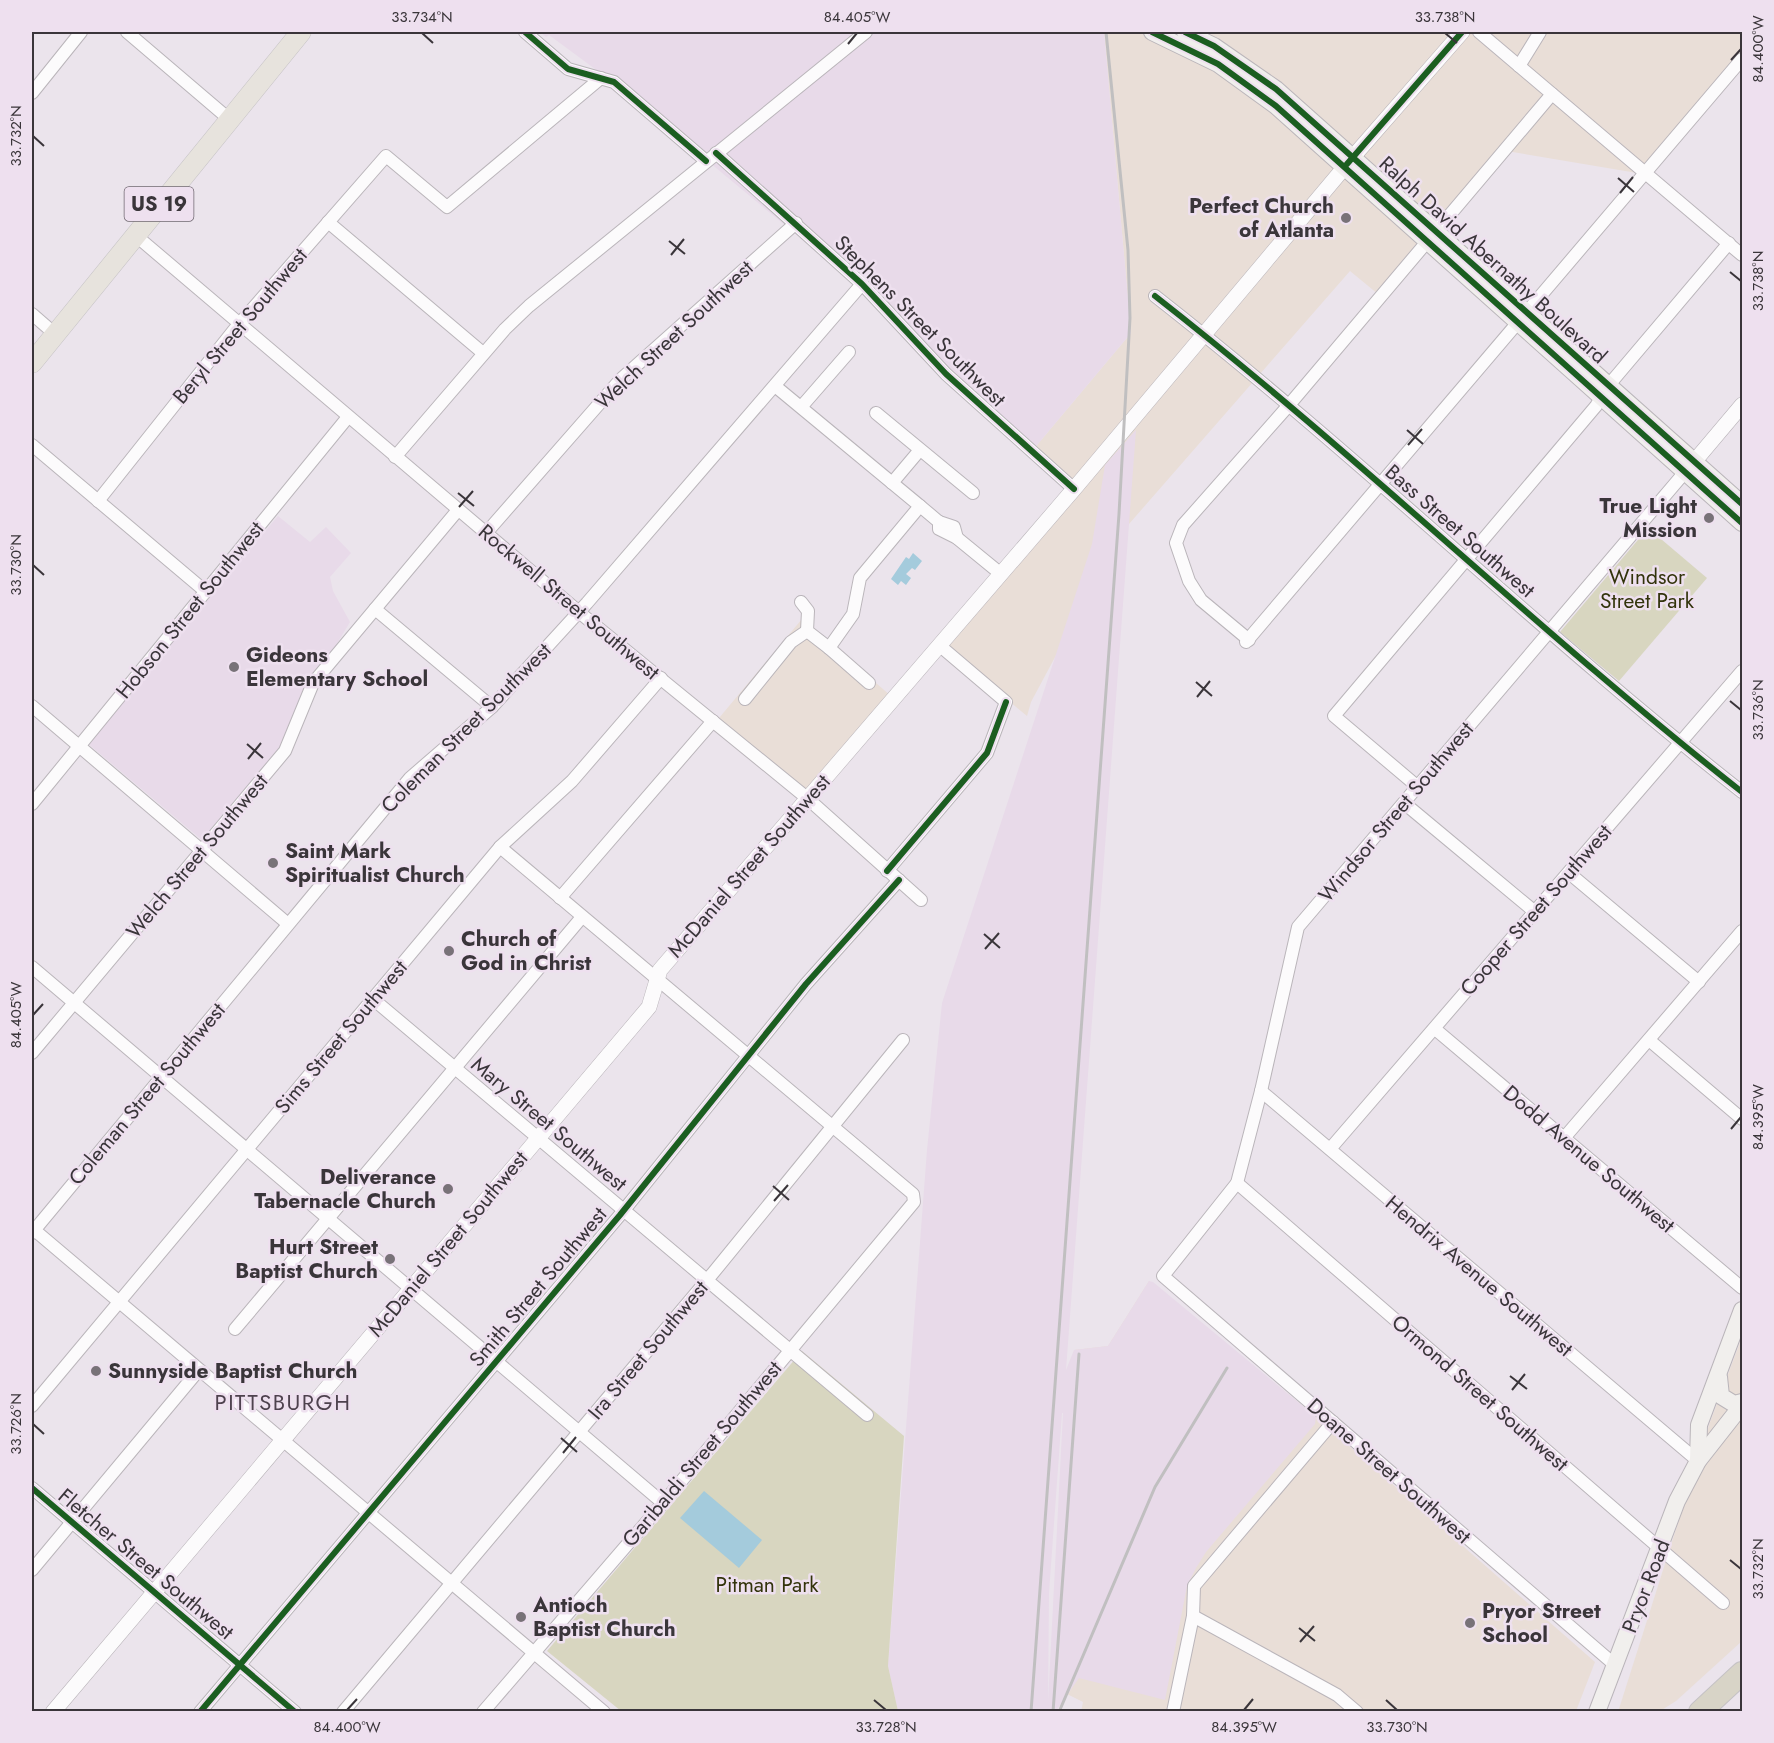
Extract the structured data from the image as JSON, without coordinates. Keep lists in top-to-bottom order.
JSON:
{
  "streets": {
    "main road": ["US 19", "Ralph David Abernathy Boulevard", "Pryor Road"],
    "street": [
      "Stephens Street Southwest",
      "Beryl Street Southwest",
      "Welch Street Southwest",
      "Bass Street Southwest",
      "Rockwell Street Southwest",
      "Hobson Street Southwest",
      "Coleman Street Southwest",
      "Windsor Street Southwest",
      "McDaniel Street Southwest",
      "Cooper Street Southwest",
      "Sims Street Southwest",
      "Mary Street Southwest",
      "Dodd Avenue Southwest",
      "Hendrix Avenue Southwest",
      "Smith Street Southwest",
      "Ira Street Southwest",
      "Ormond Street Southwest",
      "Garibaldi Street Southwest",
      "Doane Street Southwest",
      "Fletcher Street Southwest"
    ]
  },
  "crossings": [
    ["US 19", "Rockwell Street Southwest"],
    ["Ralph David Abernathy Boulevard", "Windsor Street Southwest"],
    ["Ralph David Abernathy Boulevard", "McDaniel Street Southwest"],
    ["Stephens Street Southwest", "Beryl Street Southwest"],
    ["Stephens Street Southwest", "Welch Street Southwest"],
    ["Stephens Street Southwest", "Coleman Street Southwest"],
    ["Stephens Street Southwest", "McDaniel Street Southwest"],
    ["Beryl Street Southwest", "Rockwell Street Southwest"],
    ["Welch Street Southwest", "Rockwell Street Southwest"],
    ["Bass Street Southwest", "Windsor Street Southwest"],
    ["Bass Street Southwest", "McDaniel Street Southwest"],
    ["Bass Street Southwest", "Cooper Street Southwest"],
    ["Rockwell Street Southwest", "Hobson Street Southwest"],
    ["Rockwell Street Southwest", "Coleman Street Southwest"],
    ["Rockwell Street Southwest", "McDaniel Street Southwest"],
    ["Rockwell Street Southwest", "Sims Street Southwest"],
    ["Rockwell Street Southwest", "Smith Street Southwest"],
    ["Windsor Street Southwest", "Hendrix Avenue Southwest"],
    ["Windsor Street Southwest", "Ormond Street Southwest"],
    ["Windsor Street Southwest", "Doane Street Southwest"],
    ["McDaniel Street Southwest", "Mary Street Southwest"],
    ["McDaniel Street Southwest", "Fletcher Street Southwest"],
    ["Cooper Street Southwest", "Dodd Avenue Southwest"],
    ["Cooper Street Southwest", "Hendrix Avenue Southwest"],
    ["Sims Street Southwest", "Mary Street Southwest"],
    ["Mary Street Southwest", "Smith Street Southwest"],
    ["Mary Street Southwest", "Ira Street Southwest"],
    ["Mary Street Southwest", "Garibaldi Street Southwest"],
    ["Hendrix Avenue Southwest", "Pryor Road"],
    ["Smith Street Southwest", "Fletcher Street Southwest"],
    ["Ira Street Southwest", "Garibaldi Street Southwest"],
    ["Ormond Street Southwest", "Pryor Road"],
    ["Doane Street Southwest", "Pryor Road"]
  ],
  "districts": ["PITTSBURGH"],
  "parks": ["Windsor Street Park", "Pitman Park"],
  "places": [
    "Perfect Church of Atlanta",
    "True Light Mission",
    "Gideons Elementary School",
    "Saint Mark Spiritualist Church",
    "Church of God in Christ",
    "Deliverance Tabernacle Church",
    "Hurt Street Baptist Church",
    "Sunnyside Baptist Church",
    "Antioch Baptist Church",
    "Pryor Street School"
  ],
  "coordinates": [
    "33.734°N",
    "84.405°W",
    "33.738°N",
    "84.400°W",
    "33.732°N",
    "33.730°N",
    "33.736°N",
    "84.395°W",
    "33.726°N",
    "33.728°N"
  ]
}
